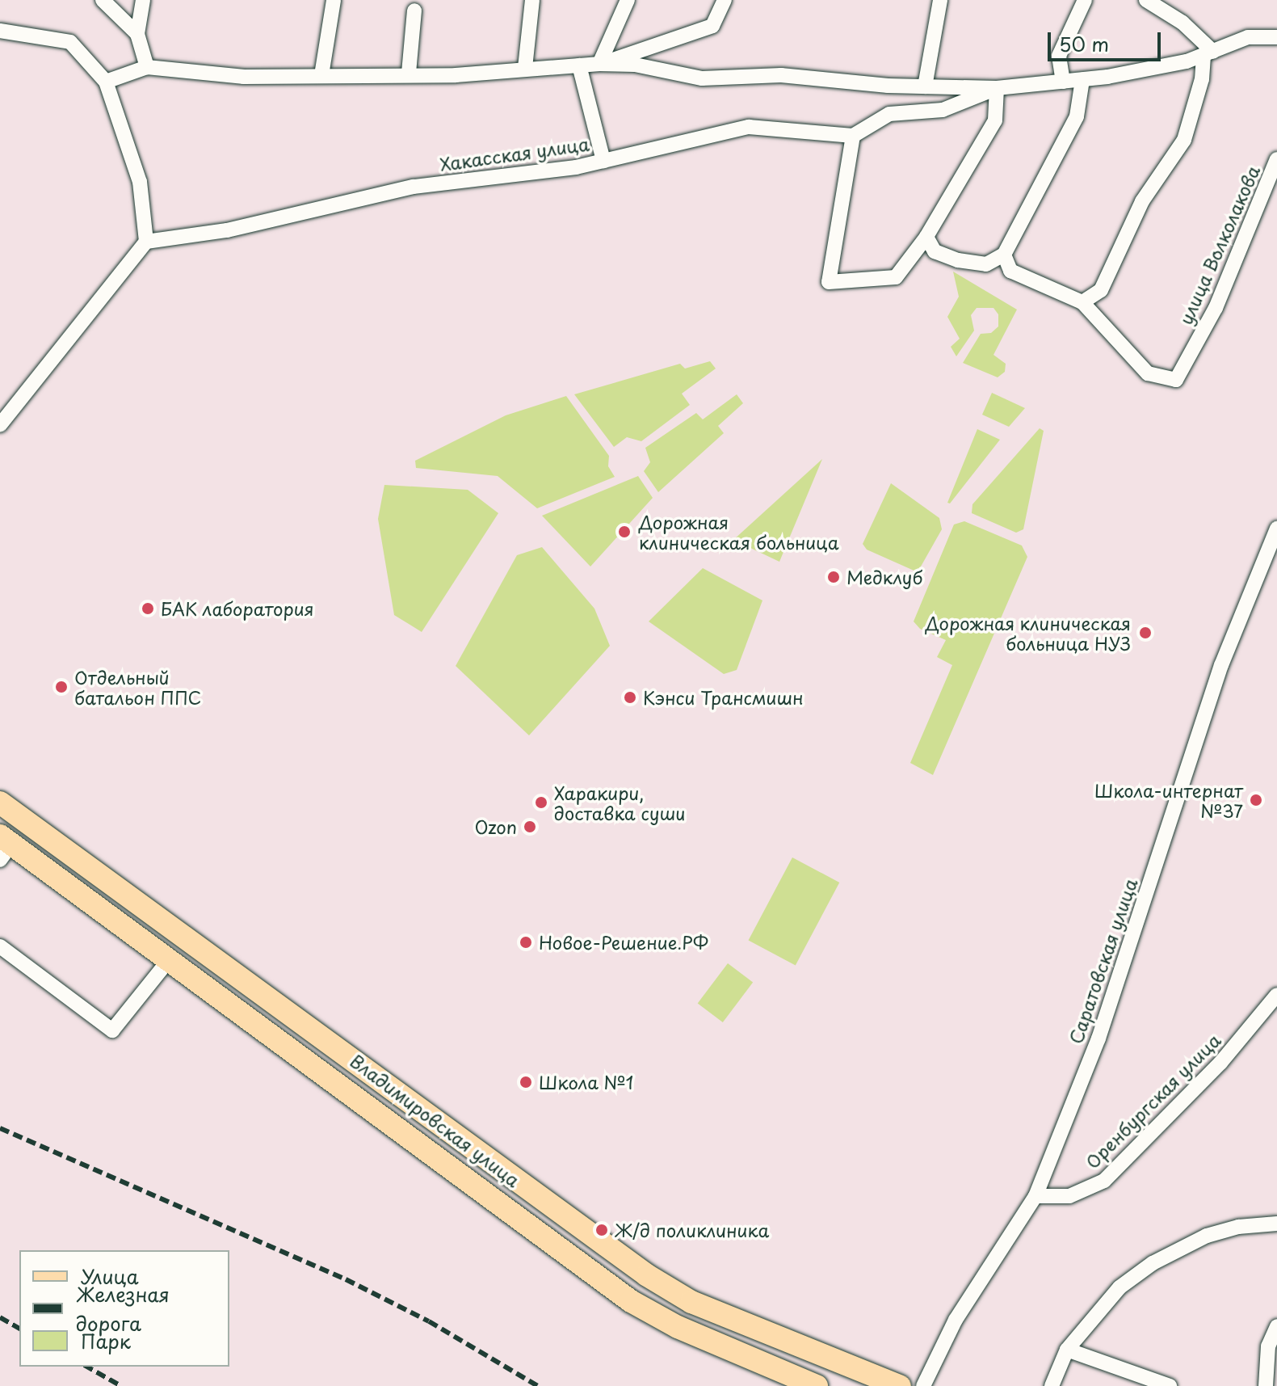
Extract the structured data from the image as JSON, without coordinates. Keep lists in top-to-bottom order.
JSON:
{
  "streets": {
    "main road": ["Владимировская улица"],
    "street": [
      "Хакасская улица",
      "улица Волколакова",
      "Саратовская улица",
      "Оренбургская улица"
    ]
  },
  "crossings": [
    ["Саратовская улица", "Оренбургская улица"]
  ],
  "places": [
    "Дорожная клиническая больница",
    "Медклуб",
    "БАК лаборатория",
    "Дорожная клиническая больница НУЗ",
    "Отдельный батальон ППС",
    "Кэнси Трансмишн",
    "Школа-интернат №37",
    "Харакири, доставка суши",
    "Ozon",
    "Новое-Решение.РФ",
    "Школа №1",
    "Ж/д поликлиника"
  ],
  "legend": ["Улица", "Железная дорога", "Парк"],
  "scale_bar": "50 m"
}
